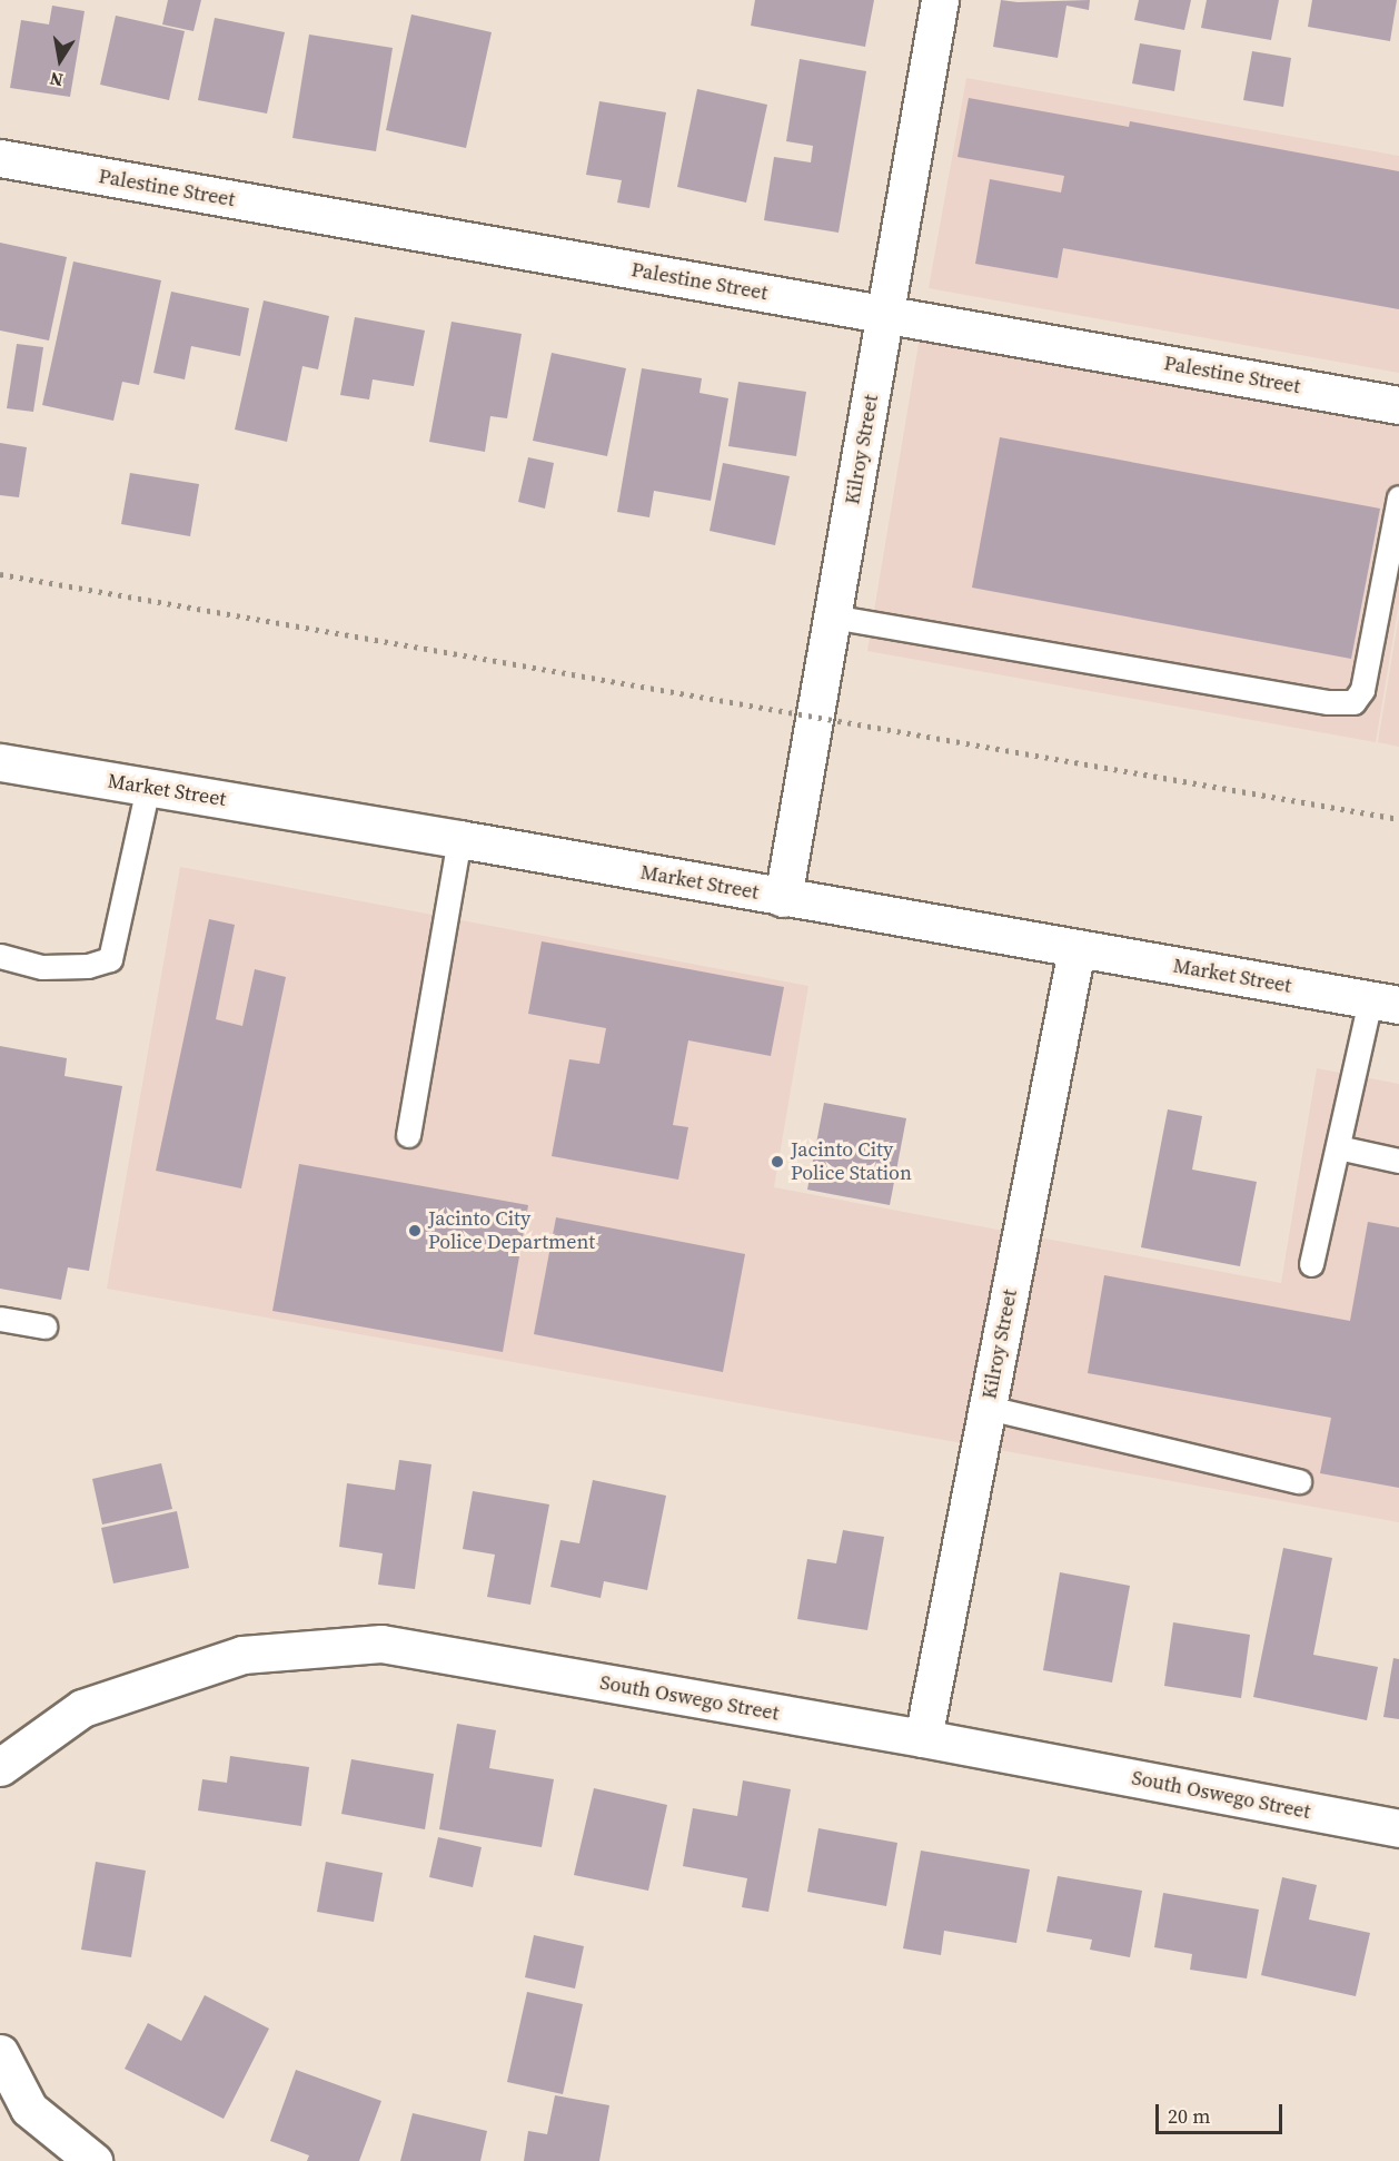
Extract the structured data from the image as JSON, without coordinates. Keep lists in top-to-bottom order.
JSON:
{
  "streets": {
    "street": [
      "Palestine Street",
      "Kilroy Street",
      "Market Street",
      "South Oswego Street"
    ]
  },
  "crossings": [
    ["Palestine Street", "Kilroy Street"],
    ["Kilroy Street", "Market Street"],
    ["Kilroy Street", "South Oswego Street"]
  ],
  "places": ["Jacinto City Police Station", "Jacinto City Police Department"],
  "scale_bar": "20 m",
  "north": "bottom"
}
